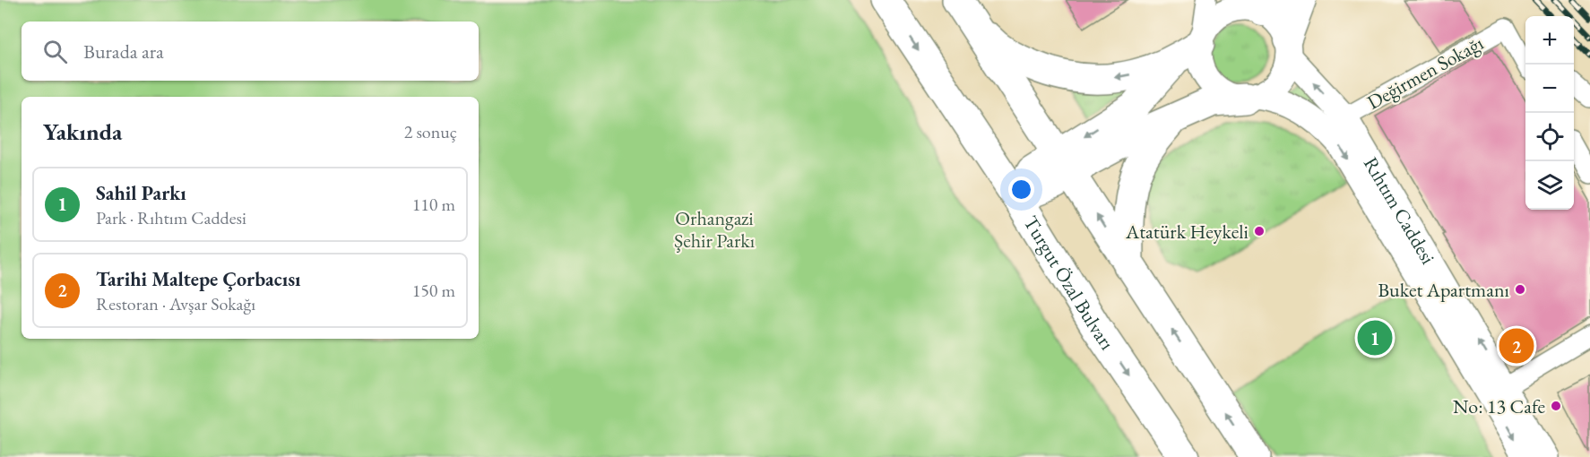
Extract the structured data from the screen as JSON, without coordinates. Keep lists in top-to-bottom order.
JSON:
{
  "streets": {
    "highway": ["Turgut Özal Bulvarı"],
    "street": ["Değirmen Sokağı", "Rıhtım Caddesi"]
  },
  "crossings": [
    ["Değirmen Sokağı", "Rıhtım Caddesi"]
  ],
  "parks": ["Orhangazi Şehir Parkı"],
  "places": ["Atatürk Heykeli", "Buket Apartmanı", "No: 13 Cafe"],
  "page": {
    "map_buttons": ["+", "−"],
    "search": "Burada ara",
    "heading": ["Yakında", "2 sonuç"],
    "list": [
      {
        "mark": "1",
        "name": "Sahil Parkı",
        "note": "Park · Rıhtım Caddesi",
        "value": "110 m"
      },
      {
        "mark": "2",
        "name": "Tarihi Maltepe Çorbacısı",
        "note": "Restoran · Avşar Sokağı",
        "value": "150 m"
      }
    ],
    "pins": ["1", "2"]
  }
}
